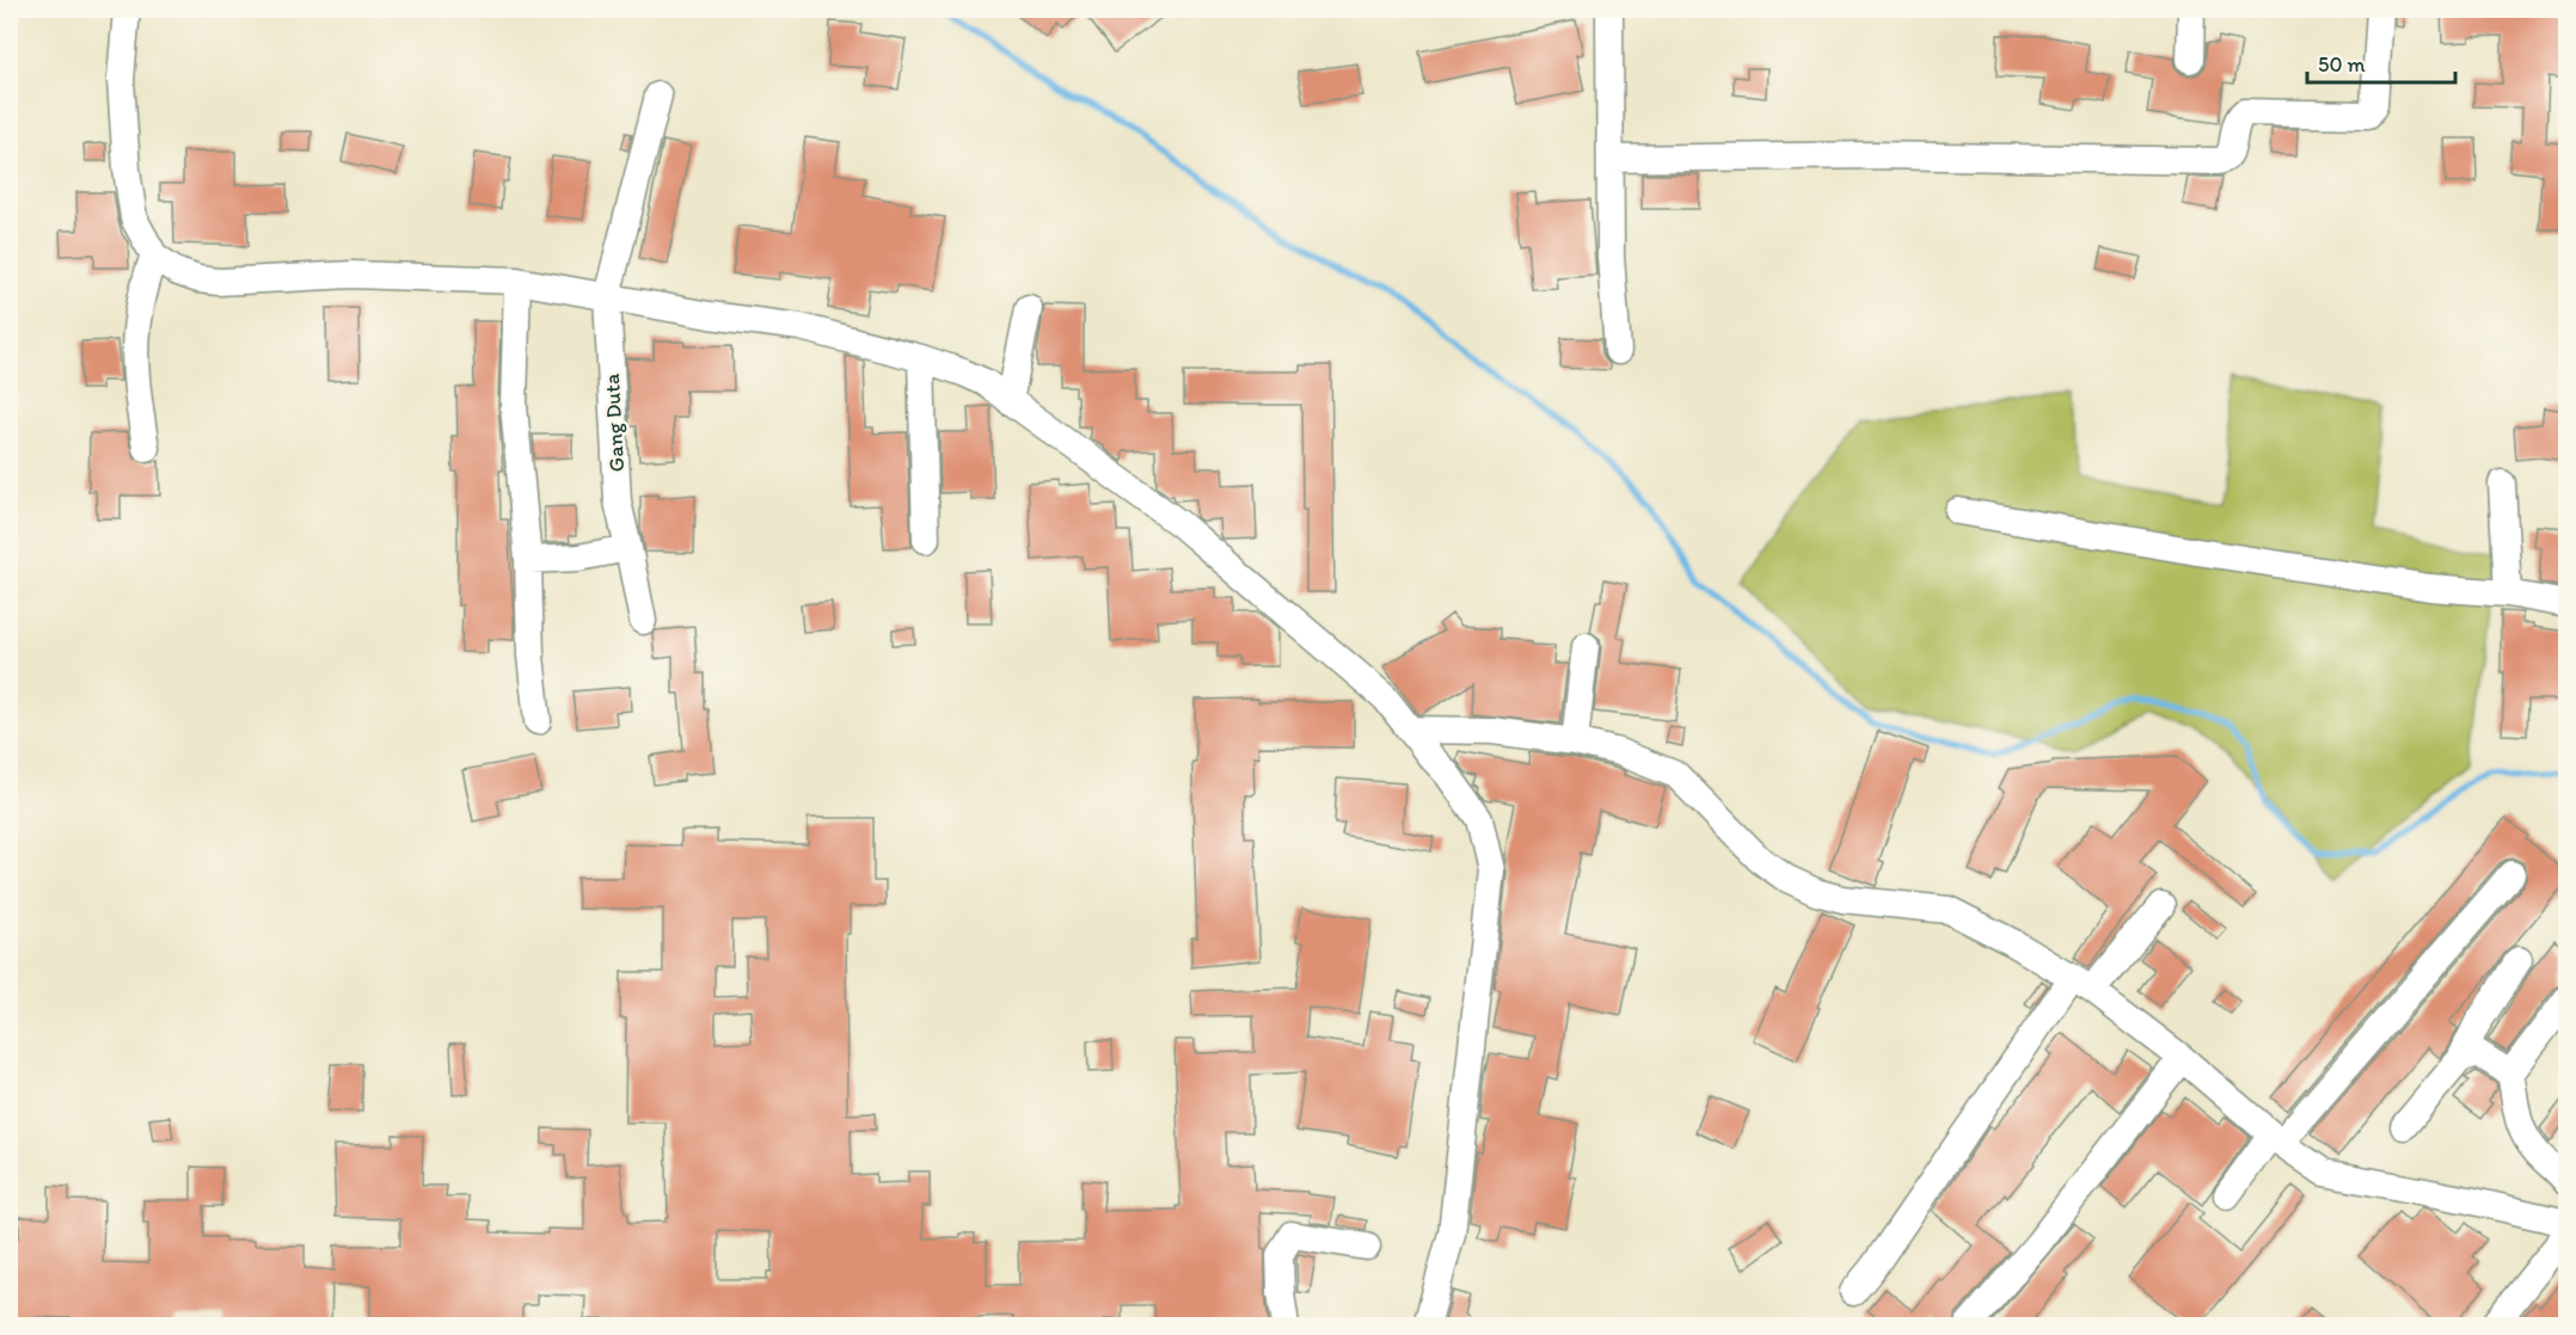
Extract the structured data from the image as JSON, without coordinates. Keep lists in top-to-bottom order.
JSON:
{
  "streets": {
    "street": ["Gang Duta"]
  },
  "scale_bar": "50 m"
}
